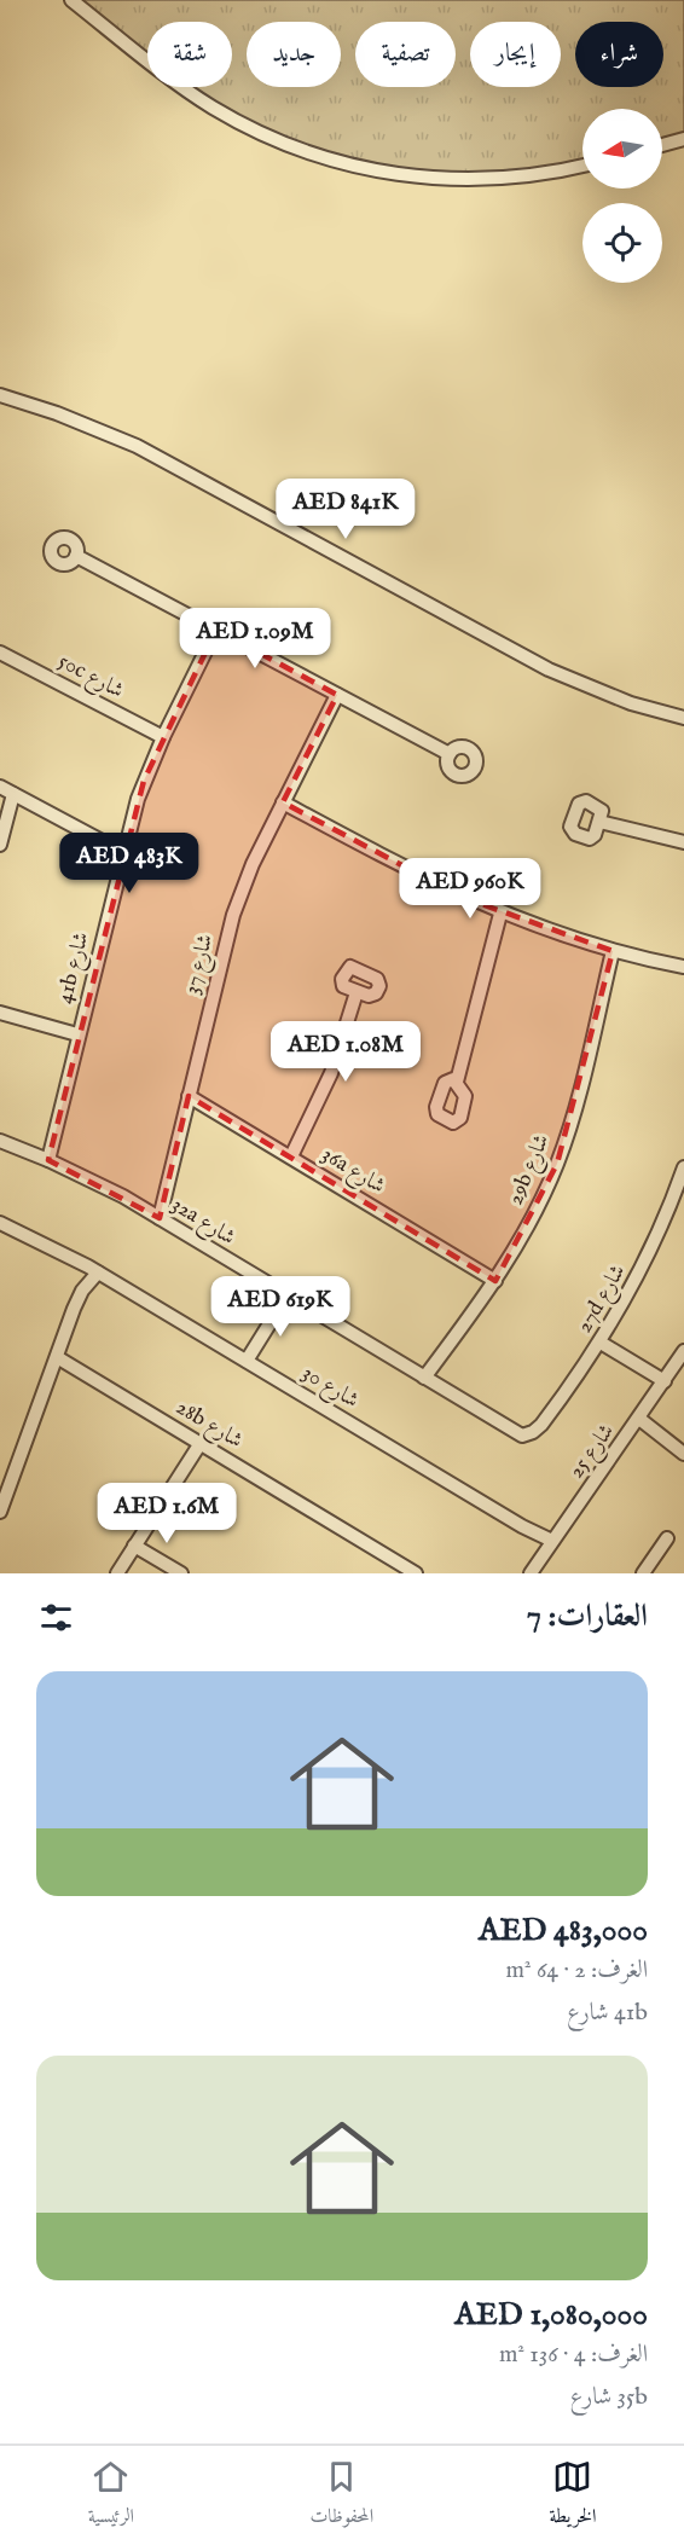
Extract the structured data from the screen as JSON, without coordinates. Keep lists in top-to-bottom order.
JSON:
{
  "streets": {
    "street": [
      "50c شارع",
      "شارع 37",
      "41b شارع",
      "29b شارع",
      "36a شارع",
      "32a شارع",
      "27d شارع",
      "شارع 30",
      "28b شارع",
      "شارع 25"
    ]
  },
  "crossings": [
    ["50c شارع", "41b شارع"],
    ["شارع 37", "36a شارع"],
    ["شارع 37", "32a شارع"],
    ["41b شارع", "32a شارع"],
    ["29b شارع", "36a شارع"],
    ["29b شارع", "32a شارع"],
    ["32a شارع", "27d شارع"],
    ["شارع 30", "شارع 25"]
  ],
  "north": "left",
  "page": {
    "chip": [
      "شراء",
      "إيجار",
      "تصفية",
      "جديد",
      "شقة"
    ],
    "price": [
      "AED 841K",
      "AED 1.09M",
      "AED 483K",
      "AED 960K",
      "AED 1.08M",
      "AED 619K",
      "AED 1.6M"
    ],
    "heading": "العقارات: 7",
    "list": [
      {
        "name": "AED 483,000",
        "note": "الغرف: 2 · 64 m² · 41b شارع"
      },
      {
        "name": "AED 1,080,000",
        "note": "الغرف: 4 · 136 m² · 35b شارع"
      }
    ],
    "tabs": ["الخريطة", "المحفوظات", "الرئيسية"]
  }
}
